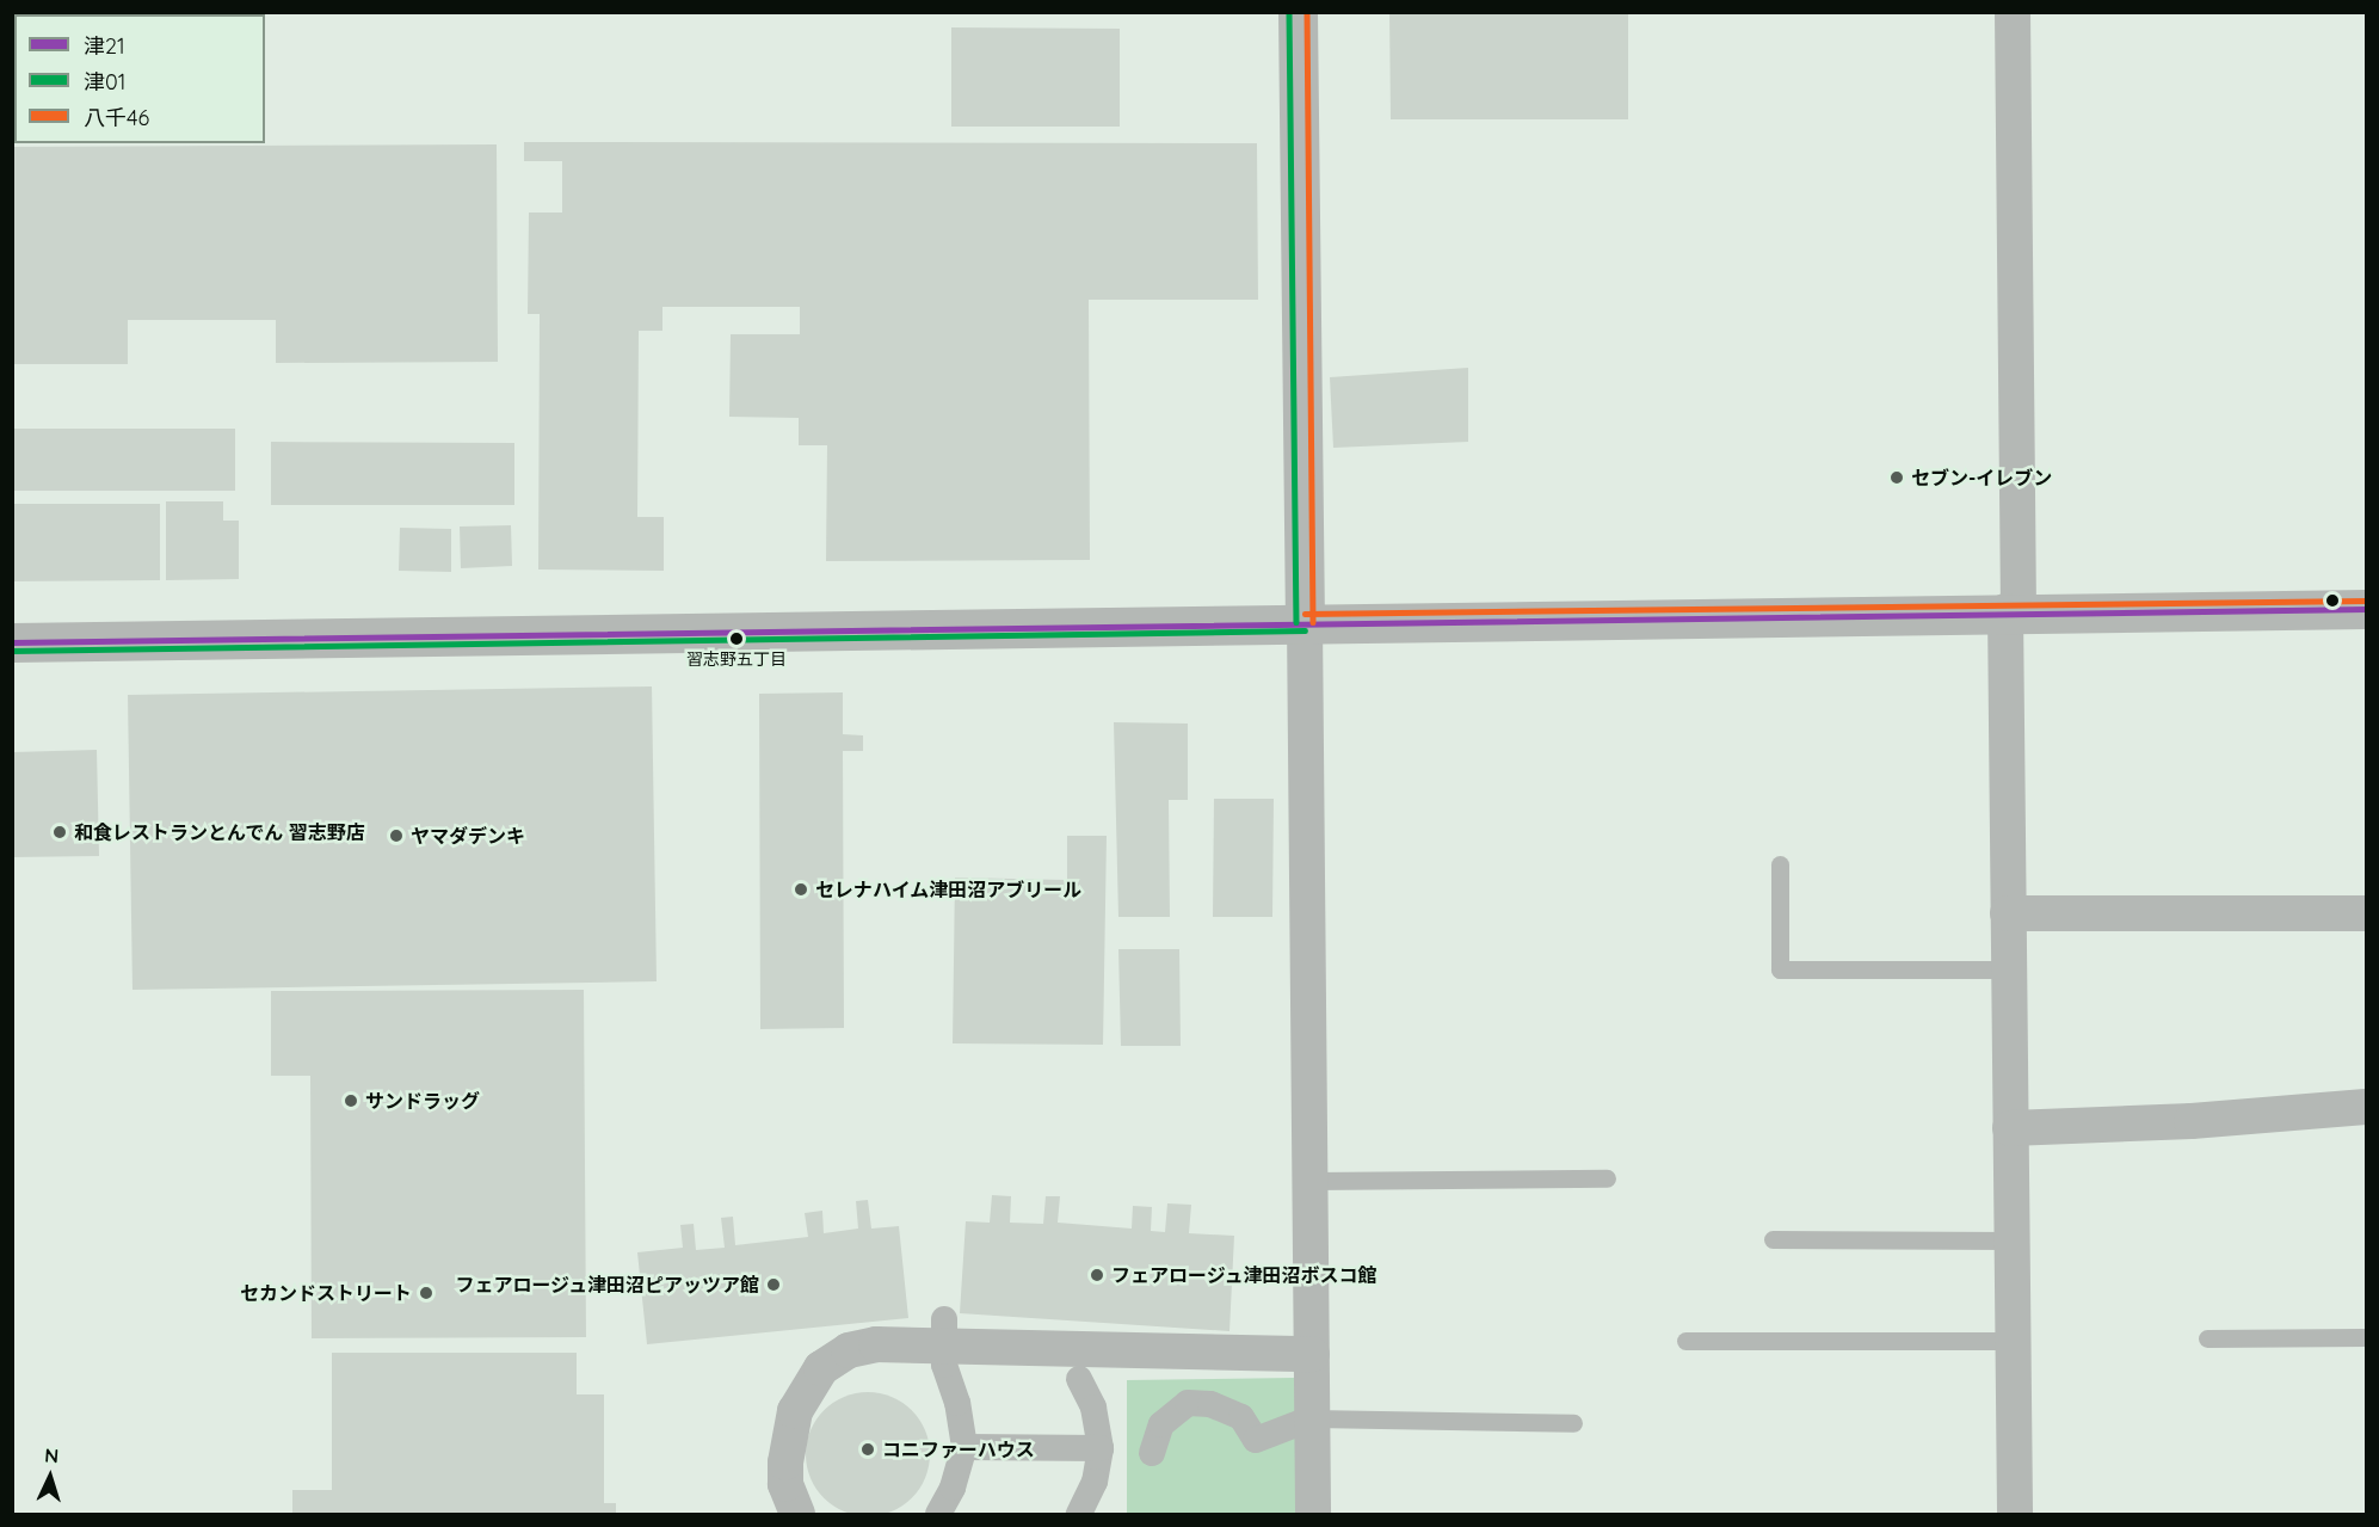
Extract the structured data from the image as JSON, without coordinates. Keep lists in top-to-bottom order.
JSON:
{
  "places": [
    "セブン-イレブン",
    "習志野五丁目",
    "和食レストランとんでん 習志野店",
    "ヤマダデンキ",
    "セレナハイム津田沼アブリール",
    "サンドラッグ",
    "フェアロージュ津田沼ボスコ館",
    "フェアロージュ津田沼ピアッツア館",
    "セカンドストリート",
    "コニファーハウス"
  ],
  "lines": ["transit line 津01", "transit line 八千46", "transit line 津21"],
  "legend": ["津21", "津01", "八千46"],
  "north": "top"
}
